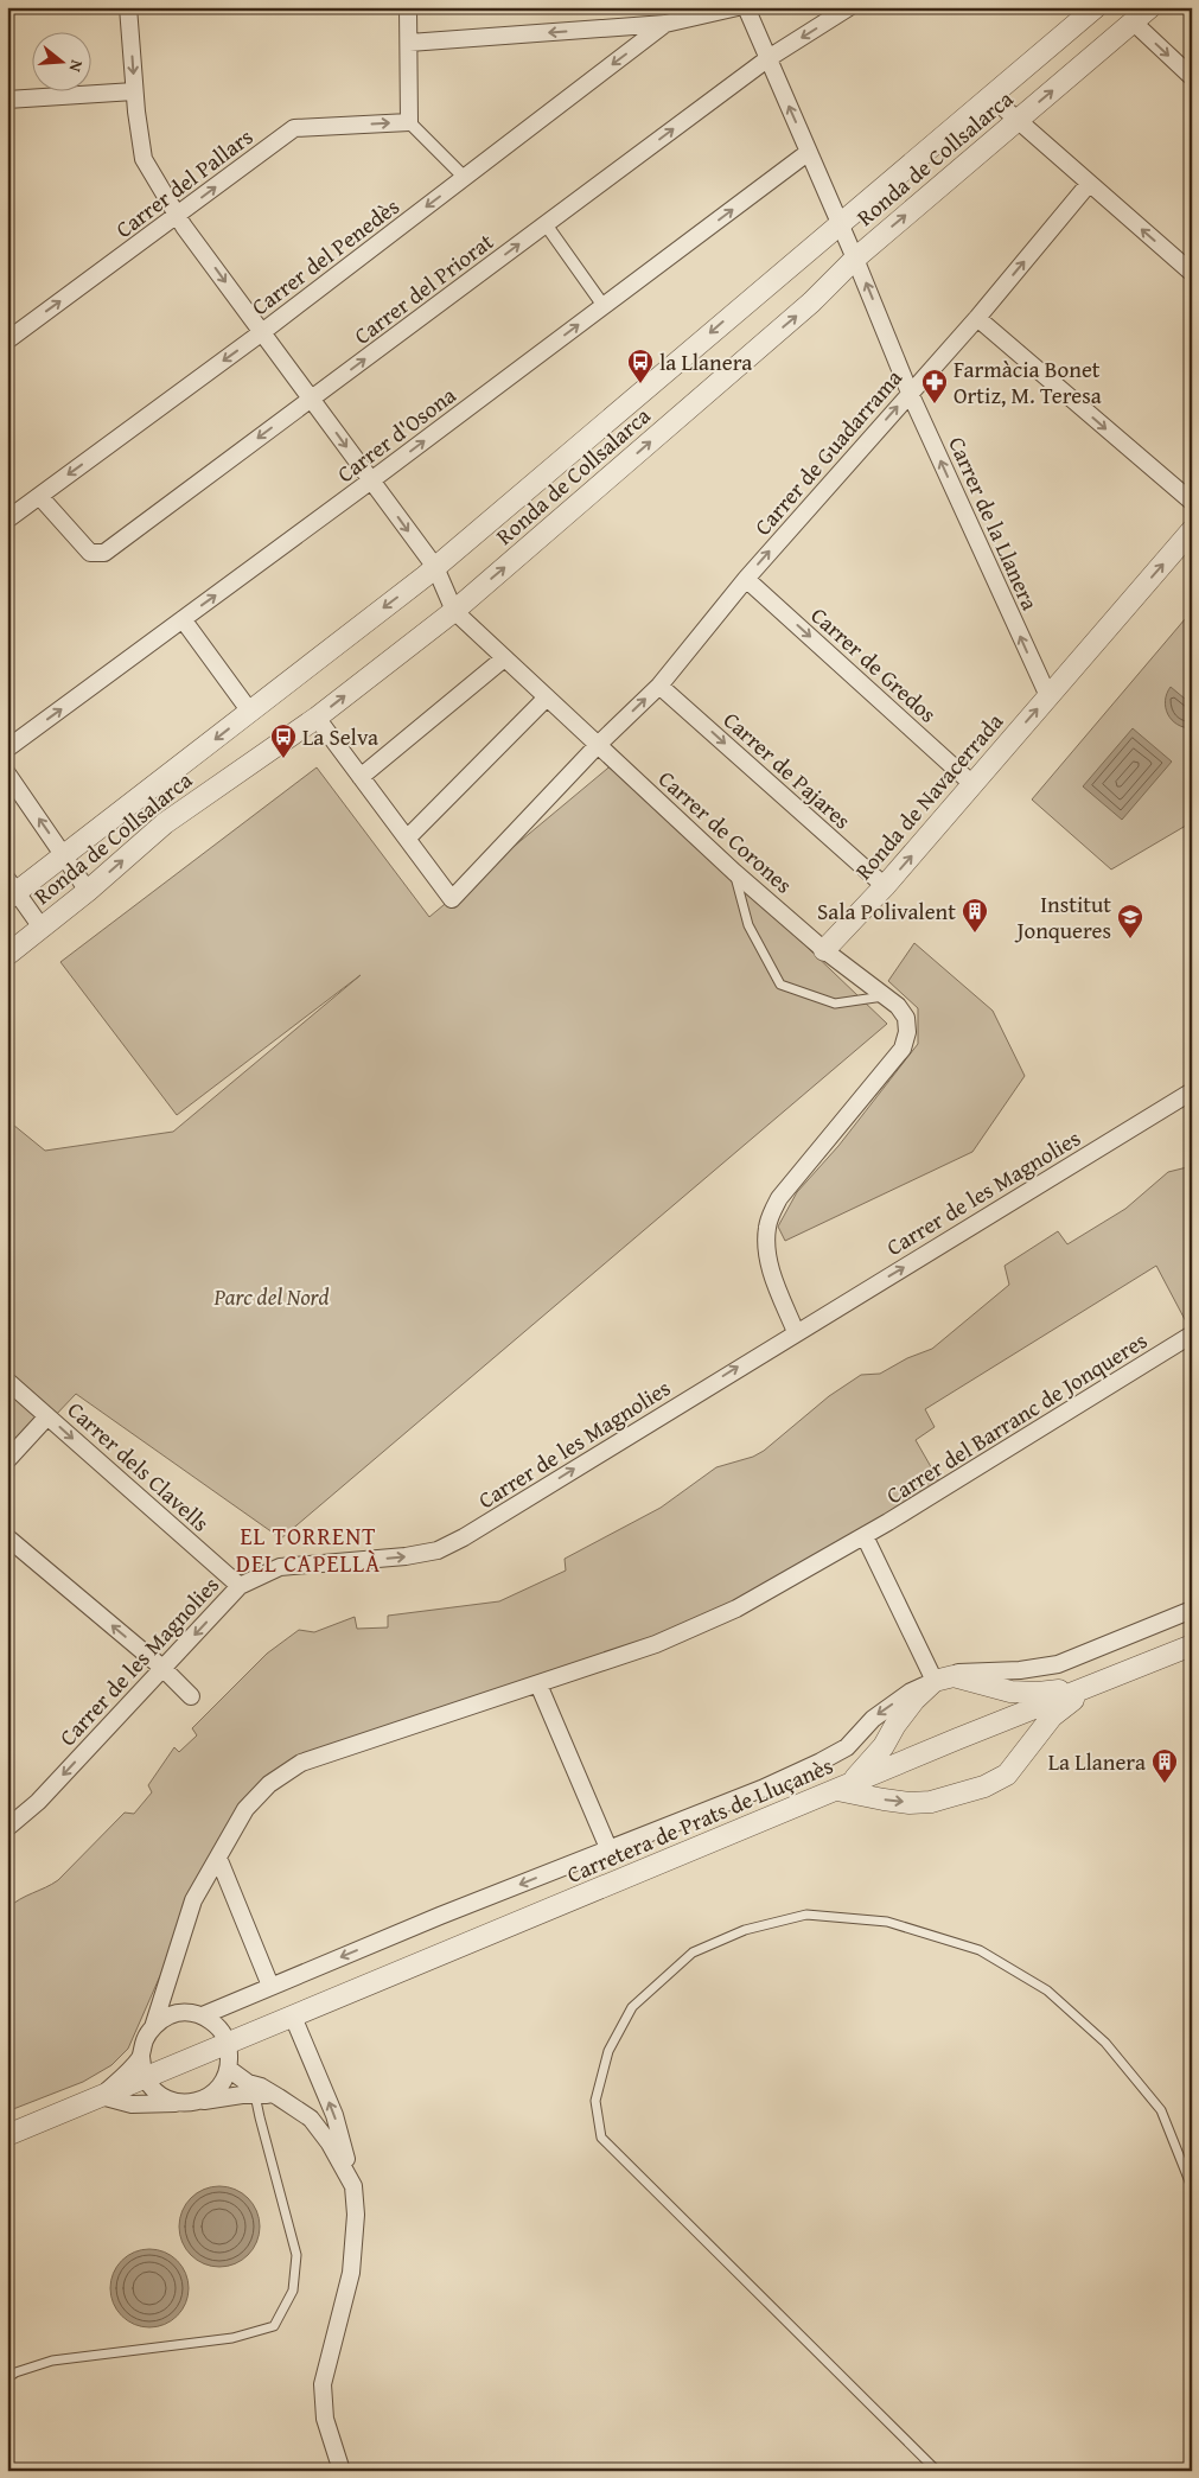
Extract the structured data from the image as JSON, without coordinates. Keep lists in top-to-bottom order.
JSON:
{
  "streets": {
    "street": [
      "Ronda de Collsalarca",
      "Carrer del Pallars",
      "Carrer del Penedès",
      "Carrer del Priorat",
      "Carrer d'Osona",
      "Carrer de Guadarrama",
      "Carrer de la Llanera",
      "Carrer de Gredos",
      "Carrer de Pajares",
      "Ronda de Navacerrada",
      "Carrer de Corones",
      "Carrer de les Magnolies",
      "Carrer del Barranc de Jonqueres",
      "Carrer dels Clavells",
      "Carretera de Prats de Lluçanès"
    ]
  },
  "crossings": [
    ["Ronda de Collsalarca", "Carrer de la Llanera"],
    ["Ronda de Collsalarca", "Carrer de Corones"],
    ["Carrer del Penedès", "Carrer del Priorat"],
    ["Carrer del Priorat", "Carrer de la Llanera"],
    ["Carrer d'Osona", "Carrer de la Llanera"],
    ["Carrer de Guadarrama", "Carrer de la Llanera"],
    ["Carrer de Guadarrama", "Carrer de Gredos"],
    ["Carrer de Guadarrama", "Carrer de Pajares"],
    ["Carrer de Guadarrama", "Carrer de Corones"],
    ["Carrer de la Llanera", "Ronda de Navacerrada"],
    ["Carrer de Gredos", "Ronda de Navacerrada"],
    ["Carrer de Pajares", "Ronda de Navacerrada"],
    ["Ronda de Navacerrada", "Carrer de Corones"],
    ["Carrer de les Magnolies", "Carrer dels Clavells"],
    ["Carrer del Barranc de Jonqueres", "Carretera de Prats de Lluçanès"]
  ],
  "one_way": [
    "Carrer del Pallars",
    "Carrer del Penedès",
    "Carrer d'Osona",
    "Carrer de Guadarrama",
    "Carrer de la Llanera",
    "Carrer de Gredos",
    "Carrer de Pajares",
    "Ronda de Navacerrada"
  ],
  "districts": ["EL TORRENT DEL CAPELLÀ"],
  "parks": ["Parc del Nord"],
  "places": {
    "bus stop": ["la Llanera", "La Selva"],
    "pharmacy": ["Farmàcia Bonet Ortiz, M. Teresa"],
    "building": ["Sala Polivalent", "La Llanera"],
    "school or university": ["Institut Jonqueres"]
  },
  "north": "right"
}
